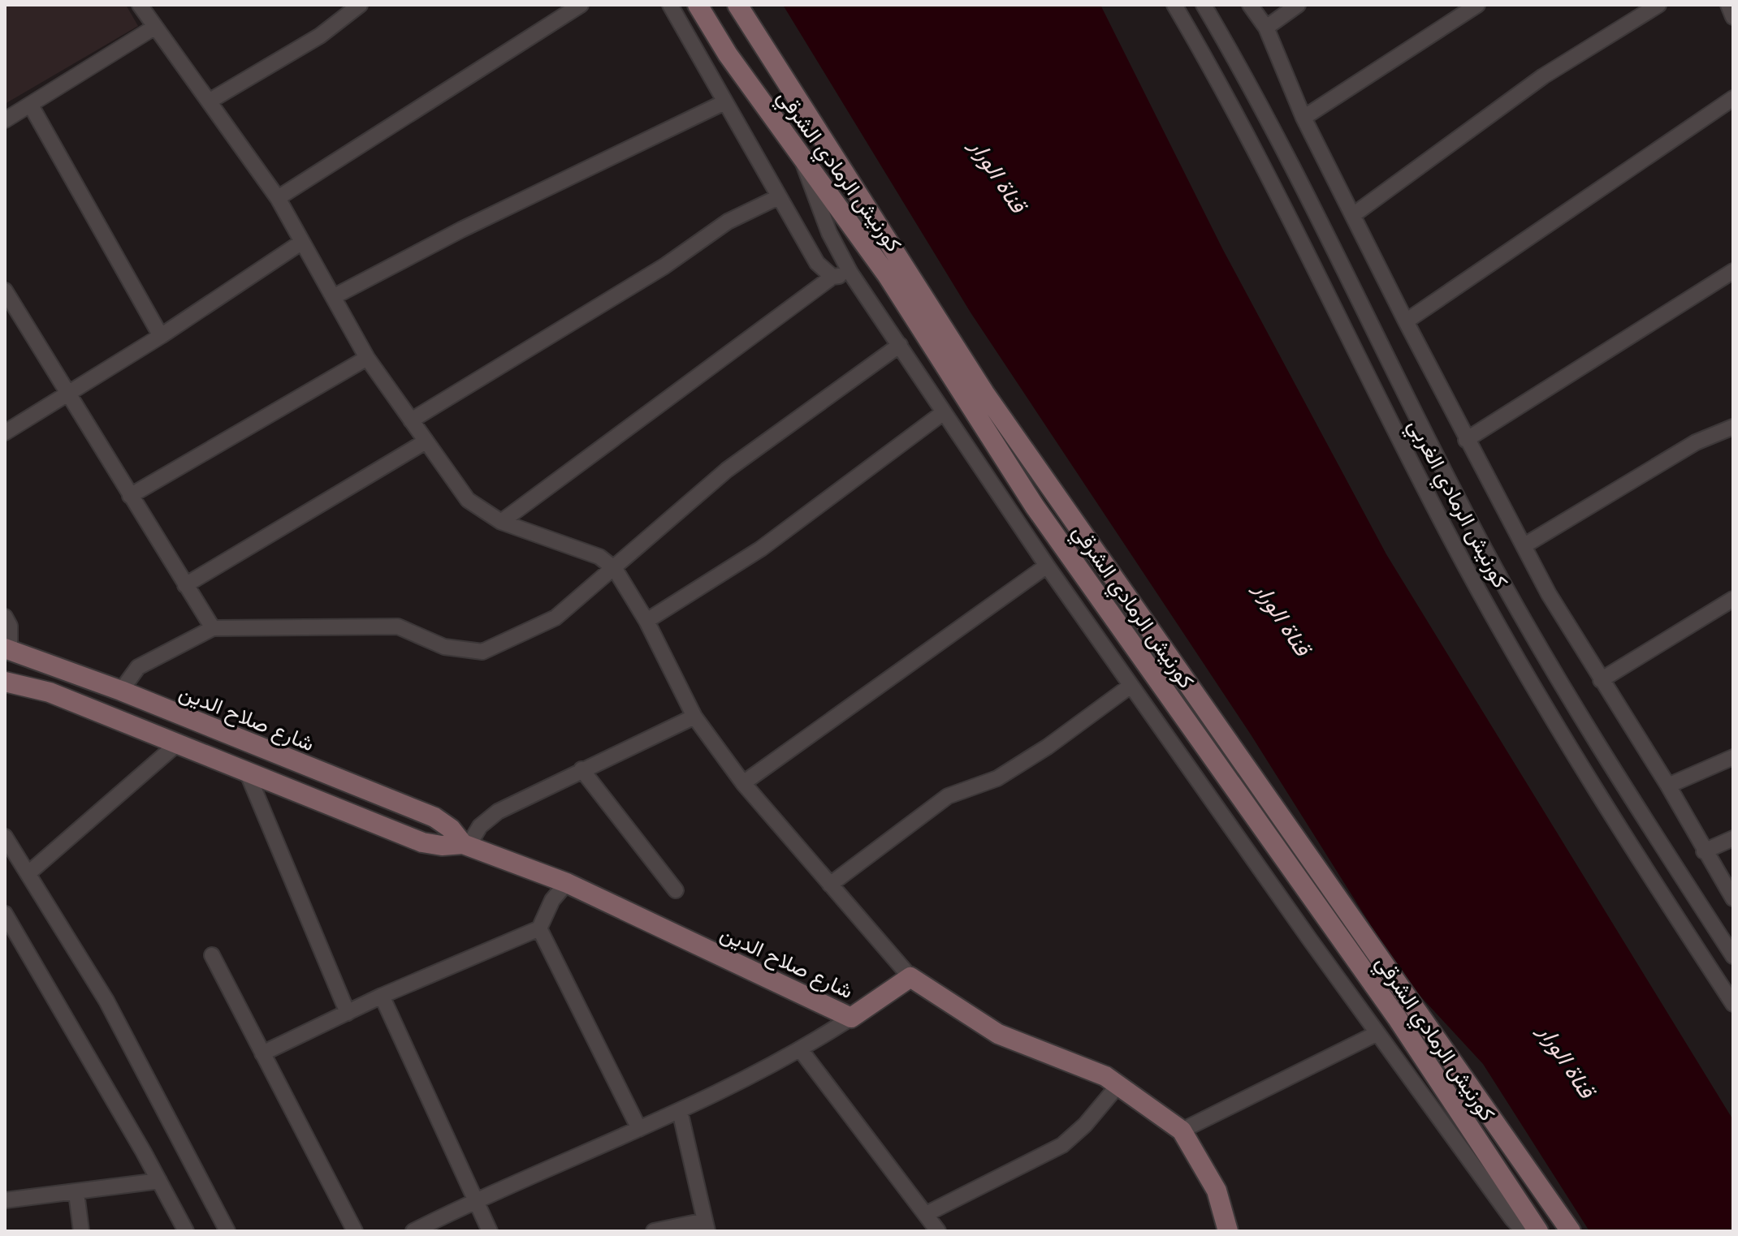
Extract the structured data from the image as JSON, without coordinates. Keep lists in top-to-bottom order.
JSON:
{
  "streets": {
    "main road": ["كورنيش الرمادي الشرقي", "شارع صلاح الدين"],
    "street": ["كورنيش الرمادي الغربي"]
  },
  "water": ["قناة الورار"]
}
